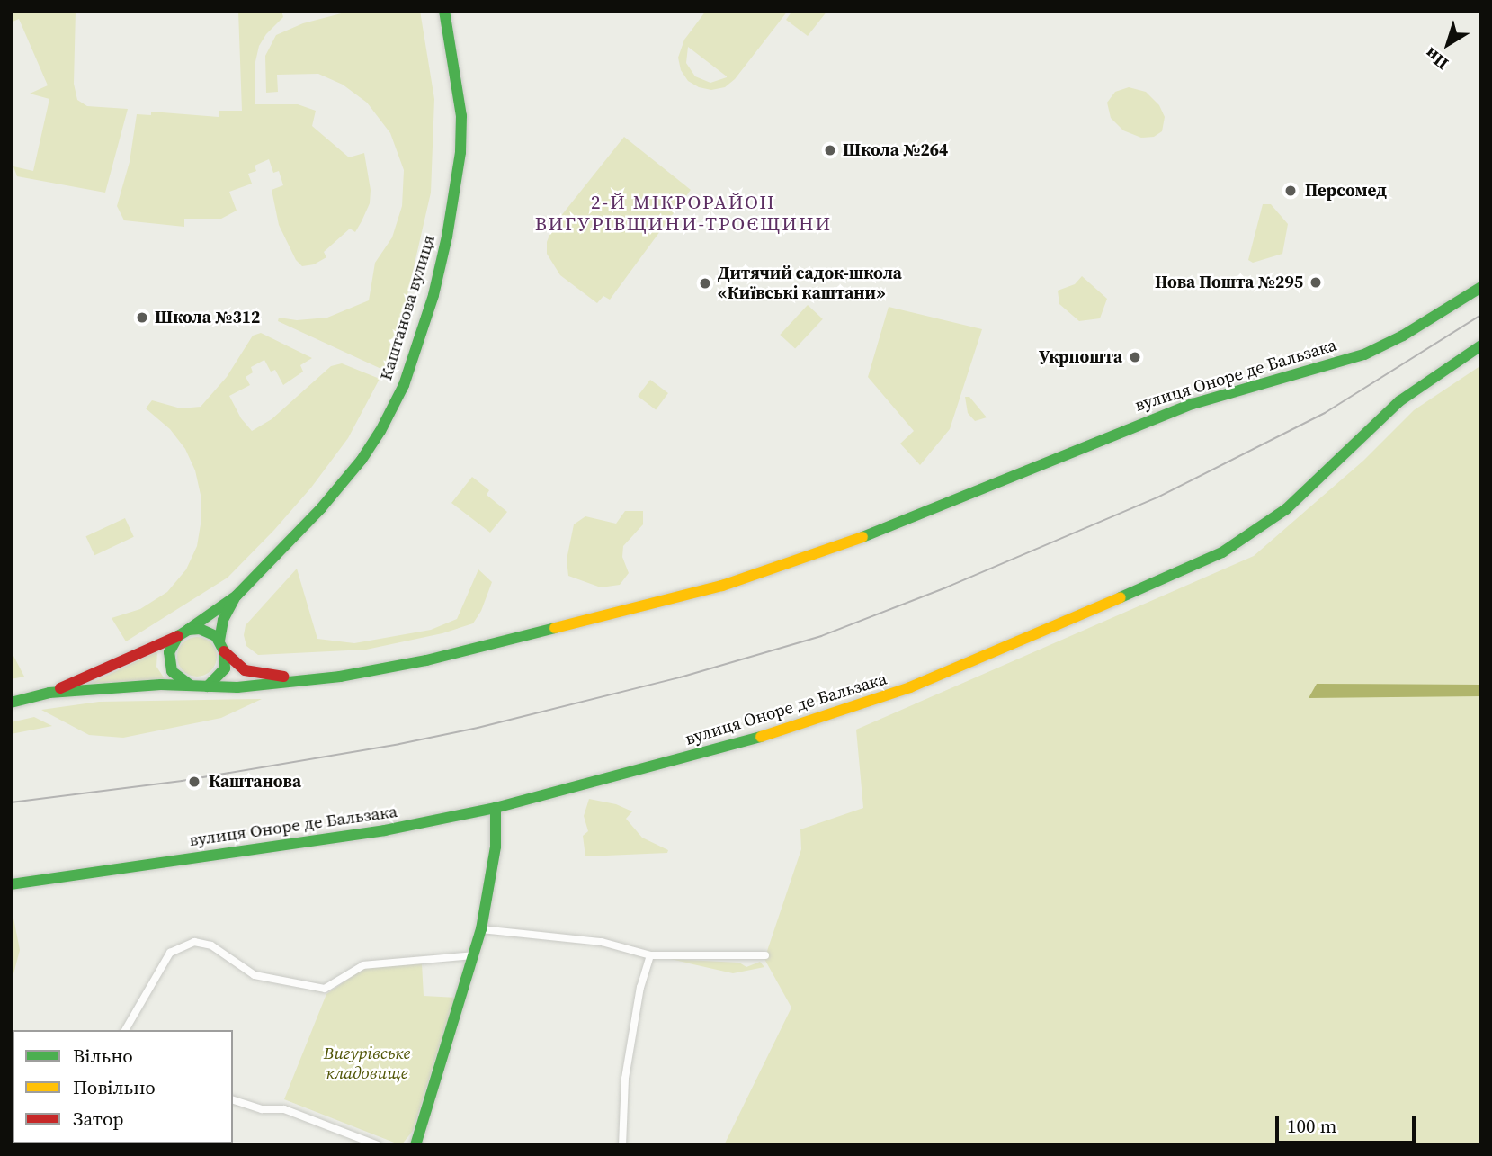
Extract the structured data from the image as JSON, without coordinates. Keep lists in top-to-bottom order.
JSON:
{
  "streets": {
    "street": ["Каштанова вулиця", "вулиця Оноре де Бальзака"]
  },
  "crossings": [
    ["Каштанова вулиця", "вулиця Оноре де Бальзака"]
  ],
  "districts": ["2-Й МІКРОРАЙОН ВИГУРІВЩИНИ-ТРОЄЩИНИ"],
  "parks": ["Вигурівське кладовище"],
  "places": [
    "Школа №264",
    "Персомед",
    "Нова Пошта №295",
    "Дитячий садок-школа «Київські каштани»",
    "Школа №312",
    "Укрпошта",
    "Каштанова"
  ],
  "legend": ["Вільно", "Повільно", "Затор"],
  "scale_bar": "100 m",
  "north": "bottom left"
}
